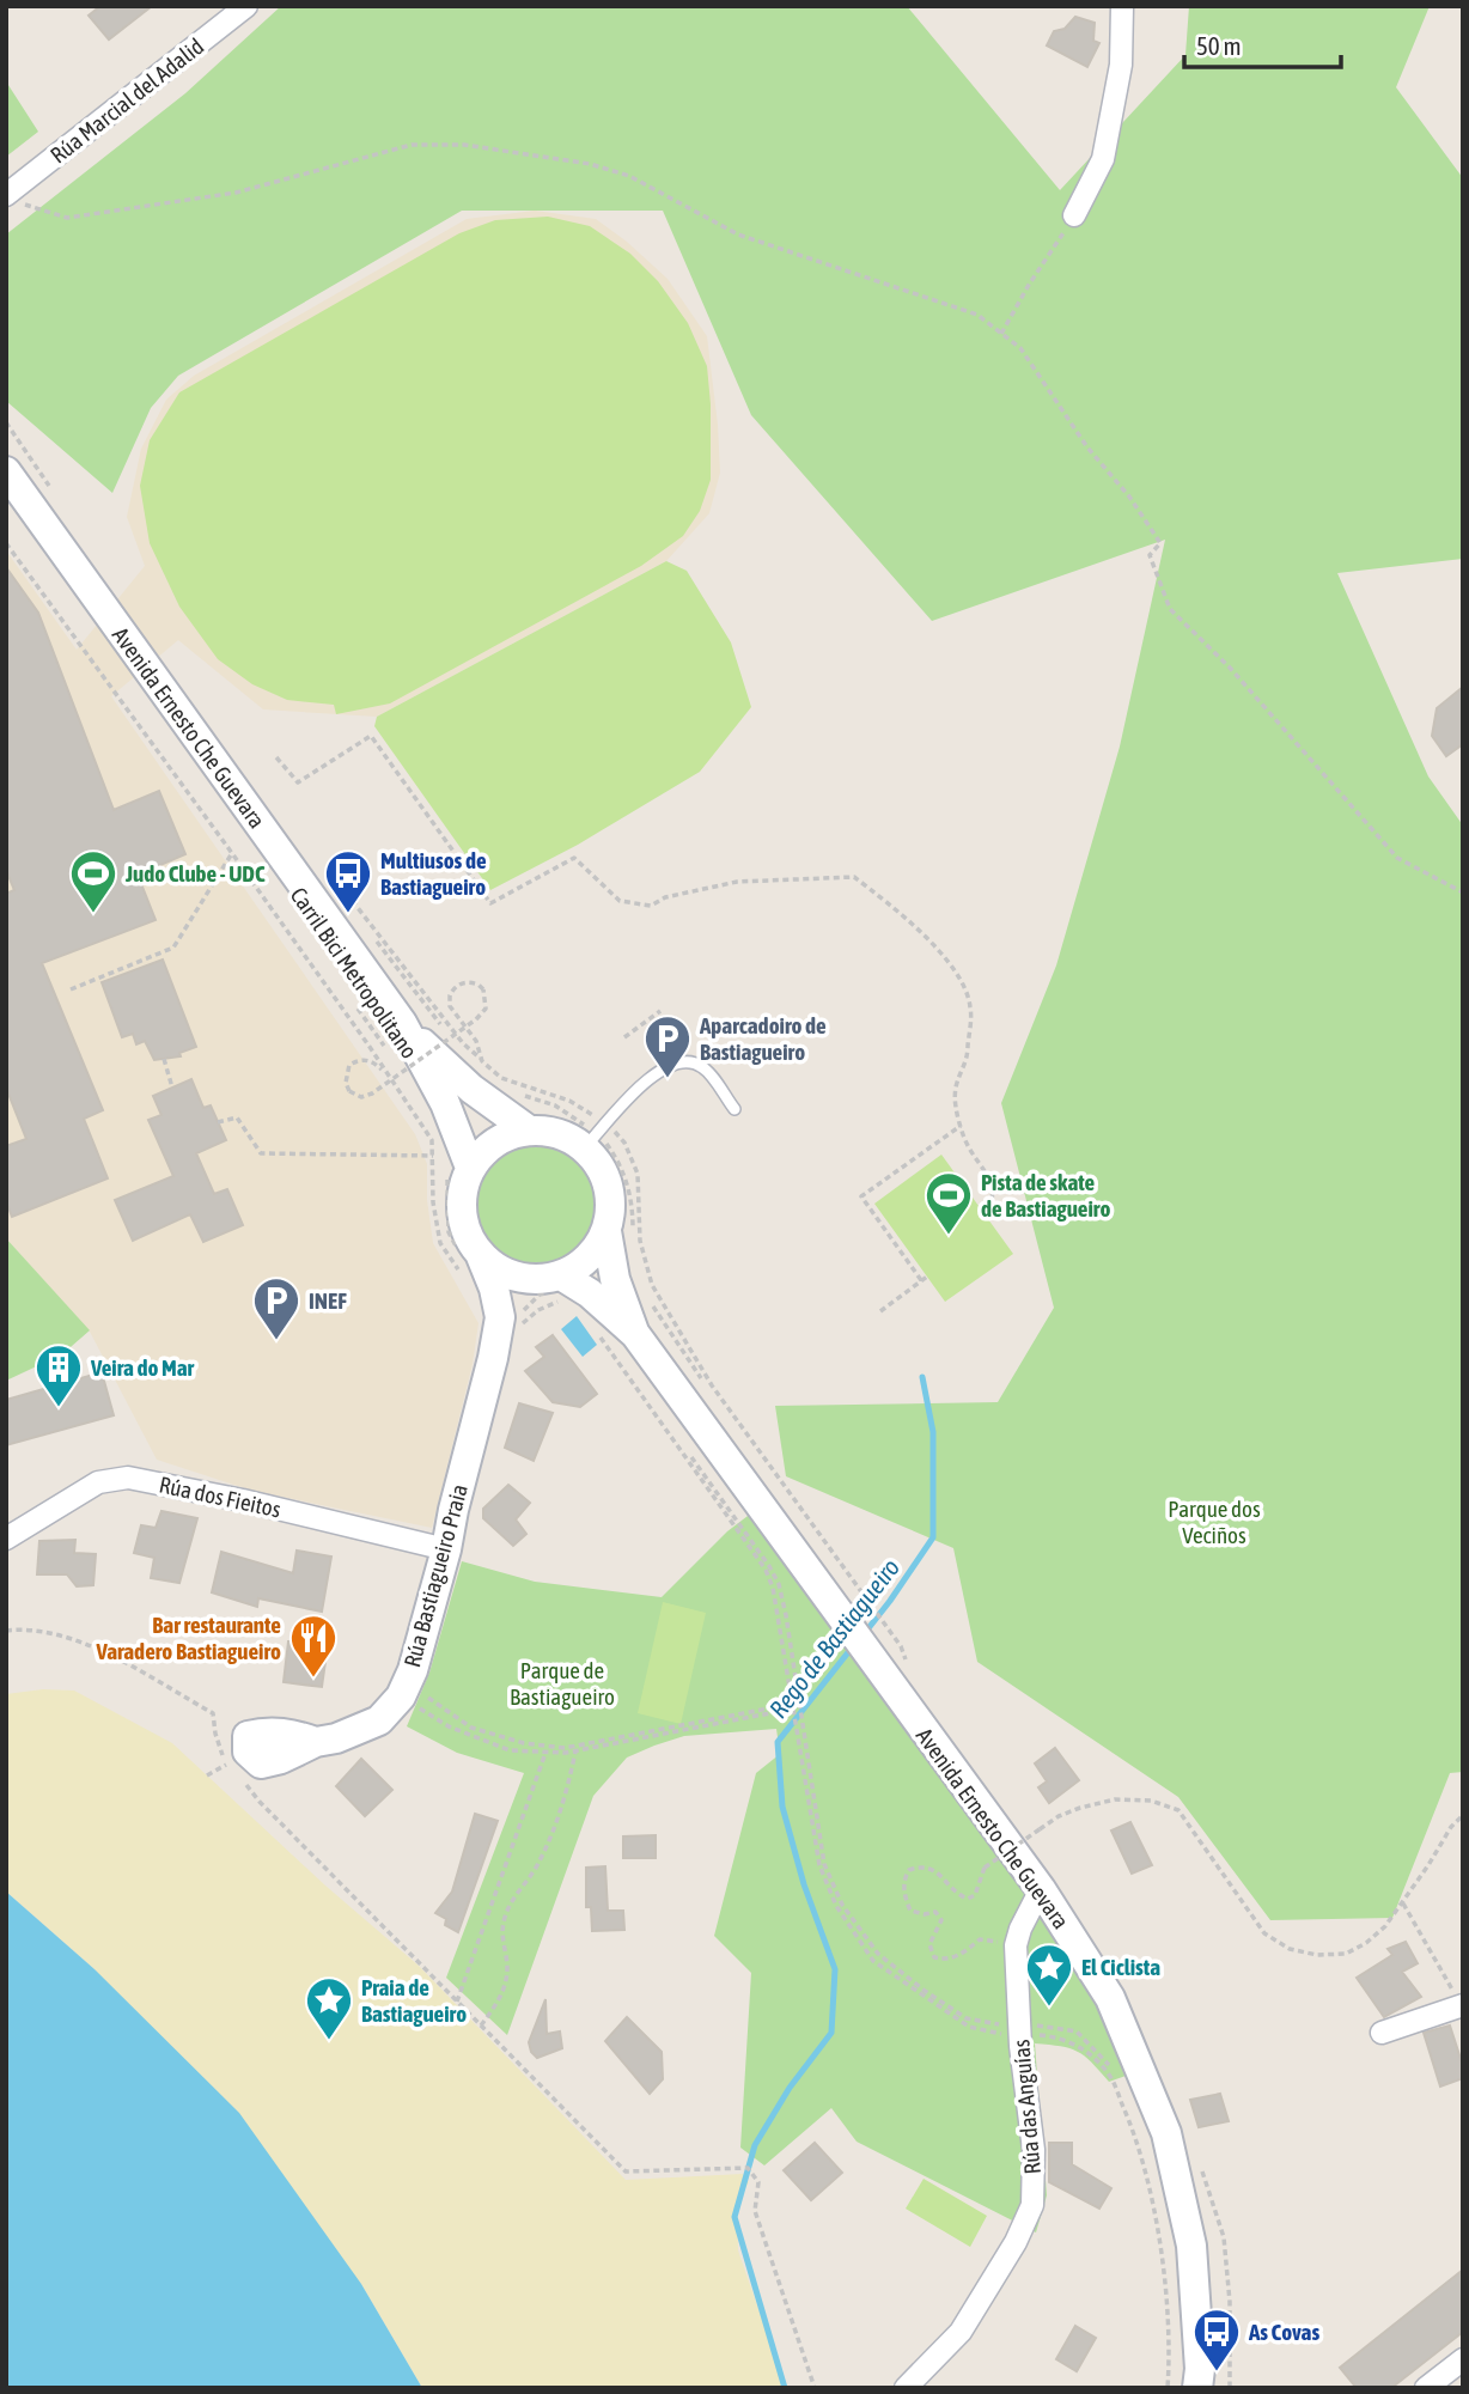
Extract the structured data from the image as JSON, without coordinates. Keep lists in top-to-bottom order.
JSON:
{
  "streets": {
    "main road": ["Avenida Ernesto Che Guevara", "Rúa Bastiagueiro Praia"],
    "street": ["Rúa Marcial del Adalid", "Rúa dos Fieitos", "Rúa das Anguías"],
    "path": ["Carril Bici Metropolitano"]
  },
  "crossings": [
    ["Avenida Ernesto Che Guevara", "Rúa das Anguías"],
    ["Rúa dos Fieitos", "Rúa Bastiagueiro Praia"]
  ],
  "water": ["Rego de Bastiagueiro"],
  "parks": ["Parque dos Veciños", "Parque de Bastiagueiro"],
  "places": {
    "sports": ["Judo Clube - UDC", "Pista de skate de Bastiagueiro"],
    "bus stop": ["Multiusos de Bastiagueiro", "As Covas"],
    "parking": ["Aparcadoiro de Bastiagueiro", "INEF"],
    "building": ["Veira do Mar"],
    "restaurant": ["Bar restaurante Varadero Bastiagueiro"],
    "place": ["El Ciclista", "Praia de Bastiagueiro"]
  },
  "scale_bar": "50 m"
}
